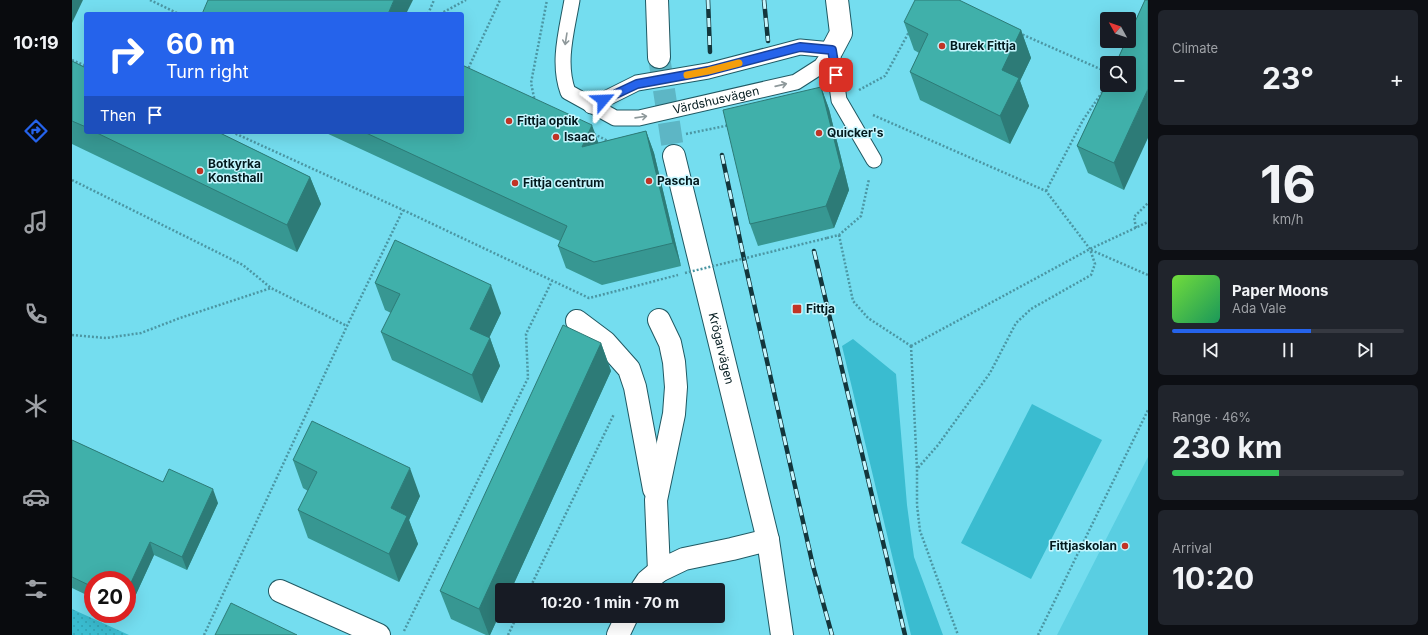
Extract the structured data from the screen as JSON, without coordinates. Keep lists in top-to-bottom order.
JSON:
{
  "streets": {
    "street": ["Värdshusvägen", "Krögarvägen"]
  },
  "places": {
    "other": [
      "Burek Fittja",
      "Fittja optik",
      "Quicker's",
      "Isaac",
      "Botkyrka Konsthall",
      "Pascha",
      "Fittja centrum",
      "Fittjaskolan"
    ],
    "transit": ["Fittja"]
  },
  "north": "top left",
  "page": {
    "tabs": "10:19",
    "tile": [
      "Climate",
      ["16", "km/h"],
      ["Range · 46%", "230 km"],
      ["Arrival", "10:20"]
    ],
    "turn": ["60 m", "Turn right"],
    "heat": ["−", "23°", "+"],
    "then": "Then",
    "song": ["Paper Moons", "Ada Vale"],
    "limit": "20",
    "trip": "10:20 · 1 min · 70 m"
  }
}
